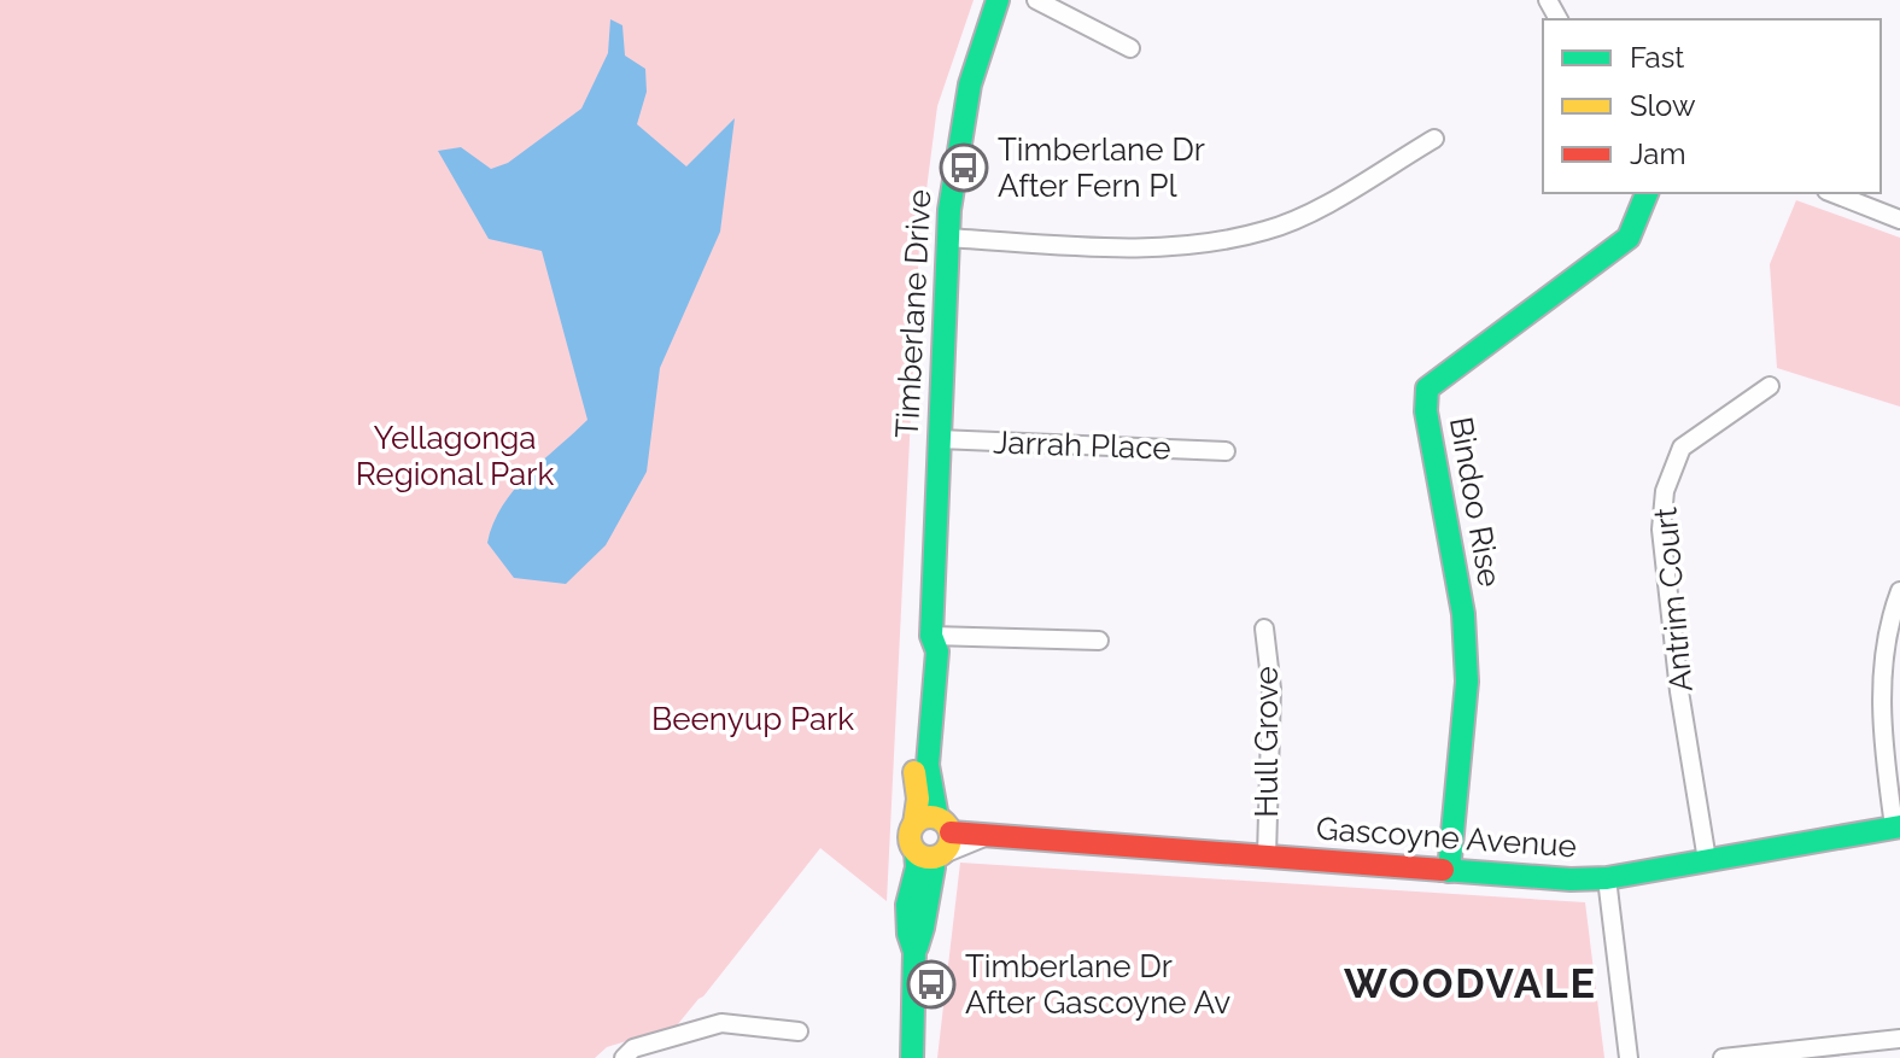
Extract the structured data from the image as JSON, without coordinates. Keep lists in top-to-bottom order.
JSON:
{
  "streets": {
    "street": [
      "Timberlane Drive",
      "Jarrah Place",
      "Bindoo Rise",
      "Antrim Court",
      "Hull Grove",
      "Gascoyne Avenue"
    ]
  },
  "crossings": [
    ["Timberlane Drive", "Jarrah Place"],
    ["Timberlane Drive", "Gascoyne Avenue"],
    ["Bindoo Rise", "Gascoyne Avenue"],
    ["Antrim Court", "Gascoyne Avenue"],
    ["Hull Grove", "Gascoyne Avenue"]
  ],
  "districts": ["WOODVALE"],
  "parks": ["Yellagonga Regional Park", "Beenyup Park"],
  "places": {
    "bus stop": ["Timberlane Dr After Fern Pl", "Timberlane Dr After Gascoyne Av"]
  },
  "legend": ["Fast", "Slow", "Jam"]
}
